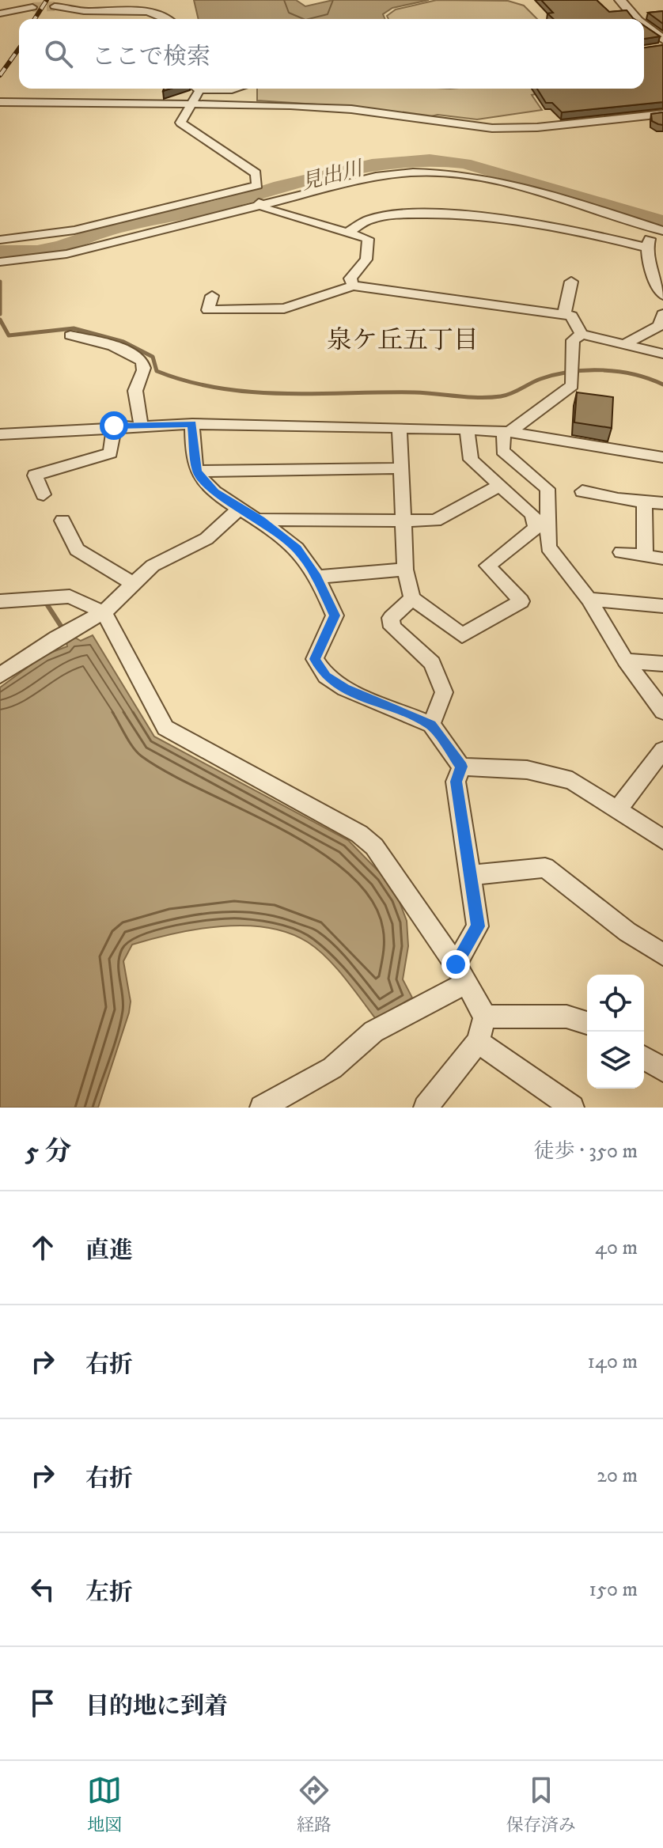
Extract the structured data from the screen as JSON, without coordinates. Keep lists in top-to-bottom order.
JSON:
{
  "districts": ["泉ケ丘五丁目"],
  "water": ["見出川"],
  "page": {
    "search": "ここで検索",
    "heading": ["5 分", "徒歩 · 350 m"],
    "list": [
      ["直進", "40 m"],
      ["右折", "140 m"],
      ["右折", "20 m"],
      ["左折", "150 m"],
      "目的地に到着"
    ],
    "nav": ["地図", "経路", "保存済み"]
  }
}
